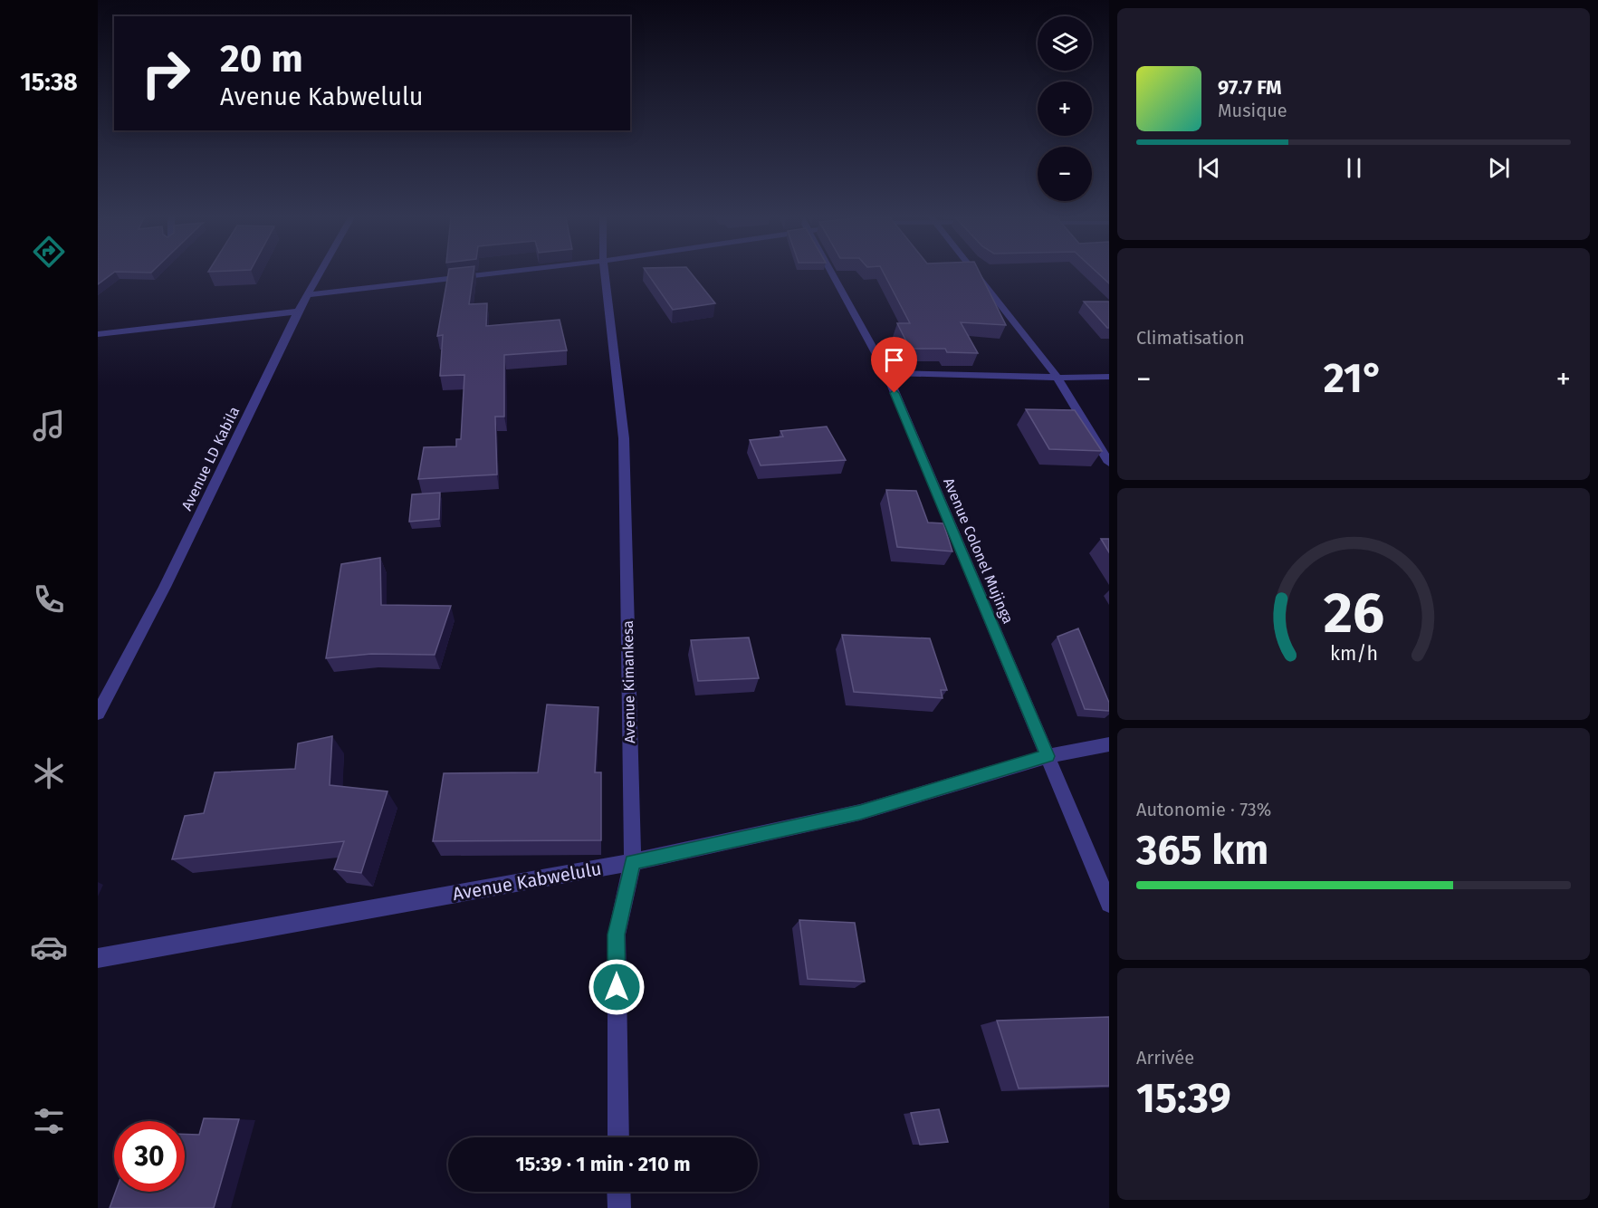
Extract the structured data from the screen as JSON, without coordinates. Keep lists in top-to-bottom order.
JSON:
{
  "streets": {
    "street": [
      "Avenue LD Kabila",
      "Avenue Colonel Mujinga",
      "Avenue Kimankesa",
      "Avenue Kabwelulu"
    ]
  },
  "crossings": [
    ["Avenue Colonel Mujinga", "Avenue Kabwelulu"],
    ["Avenue Kimankesa", "Avenue Kabwelulu"]
  ],
  "page": {
    "tabs": "15:38",
    "map_buttons": ["+", "−"],
    "turn": ["20 m", "Avenue Kabwelulu"],
    "song": ["97.7 FM", "Musique"],
    "tile": [
      "Climatisation",
      ["Autonomie · 73%", "365 km"],
      ["Arrivée", "15:39"]
    ],
    "heat": ["−", "21°", "+"],
    "limit": "30",
    "trip": "15:39 · 1 min · 210 m",
    "gauge": ["26", "km/h"]
  }
}
